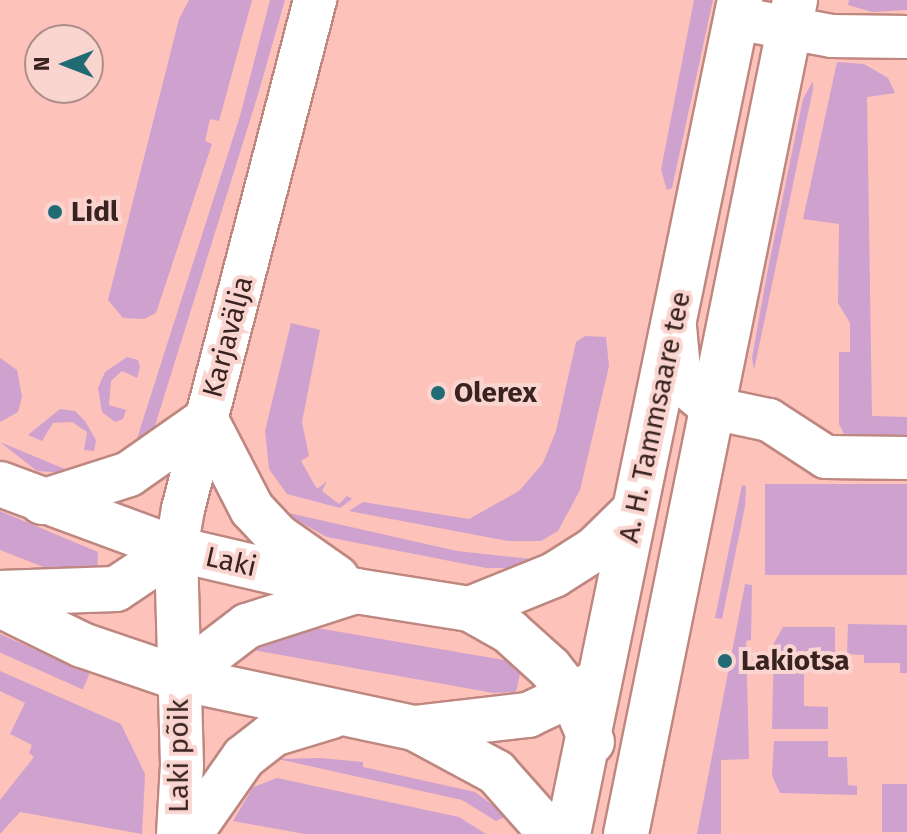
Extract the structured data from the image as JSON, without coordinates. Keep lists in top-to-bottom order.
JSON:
{
  "streets": {
    "main road": ["A. H. Tammsaare tee", "Laki"],
    "street": ["Karjavälja", "Laki põik"]
  },
  "crossings": [
    ["Karjavälja", "Laki"],
    ["Karjavälja", "Laki põik"]
  ],
  "places": ["Lidl", "Olerex", "Lakiotsa"],
  "north": "left"
}
